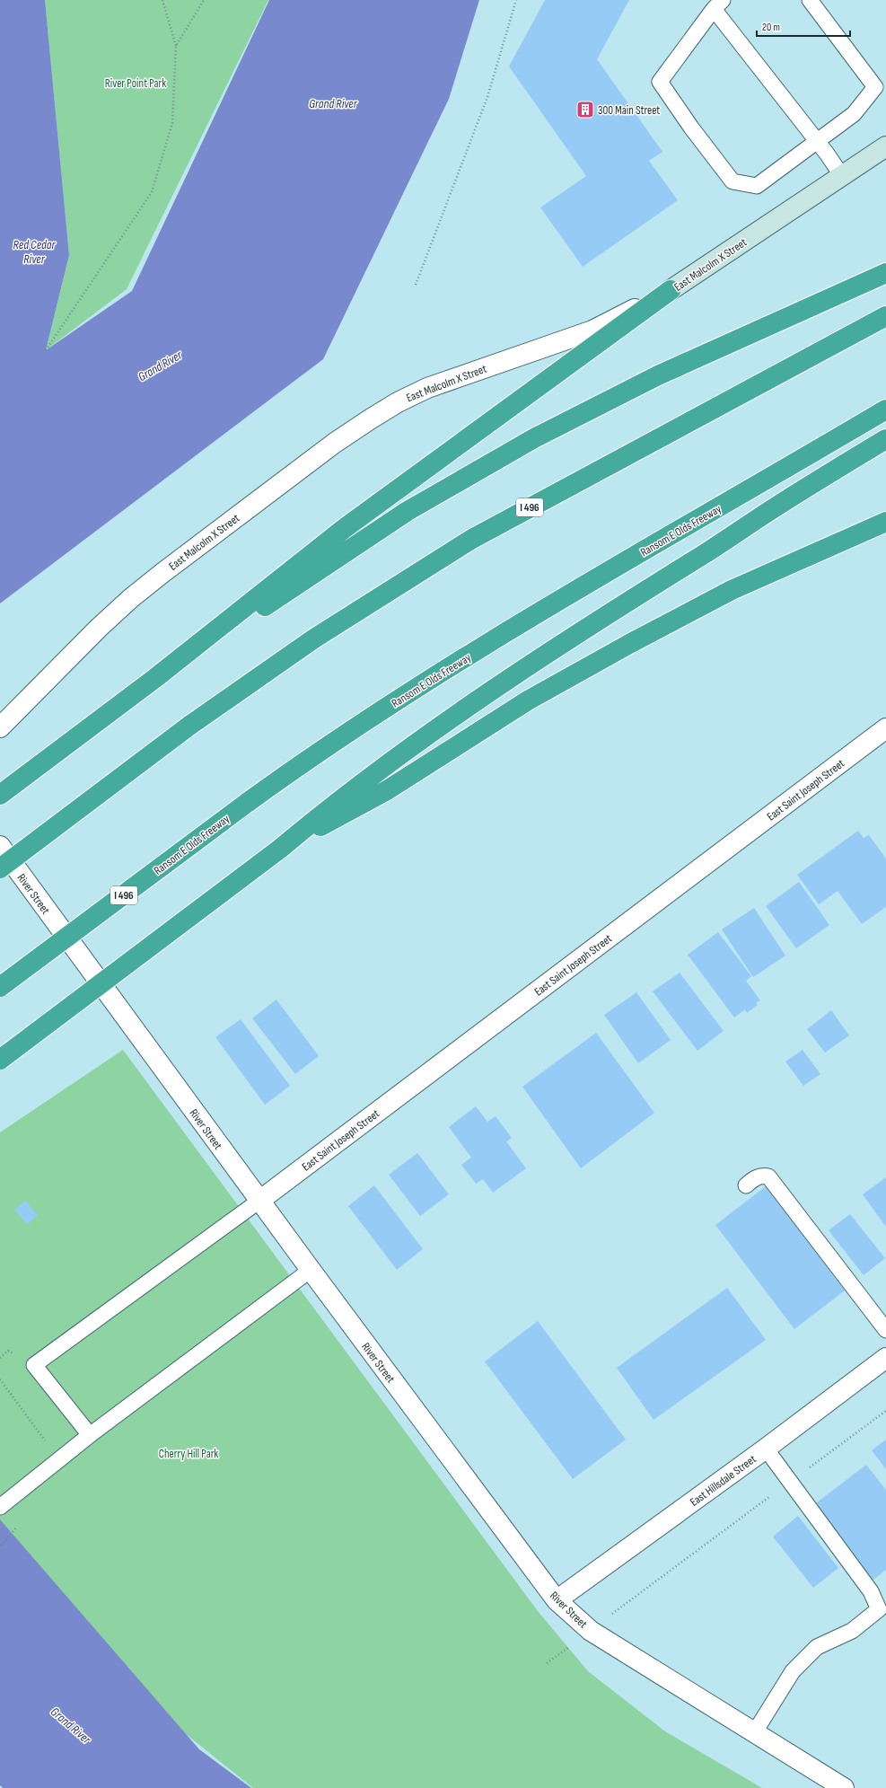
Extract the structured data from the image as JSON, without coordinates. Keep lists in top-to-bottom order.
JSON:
{
  "streets": {
    "highway": ["I 496", "Ransom E Olds Freeway"],
    "main road": ["East Malcolm X Street"],
    "street": ["East Saint Joseph Street", "River Street", "East Hillsdale Street"]
  },
  "crossings": [
    ["East Saint Joseph Street", "River Street"],
    ["River Street", "East Hillsdale Street"]
  ],
  "water": ["Grand River", "Red Cedar River"],
  "parks": ["River Point Park", "Cherry Hill Park"],
  "places": {
    "building": ["300 Main Street"]
  },
  "scale_bar": "20 m"
}
